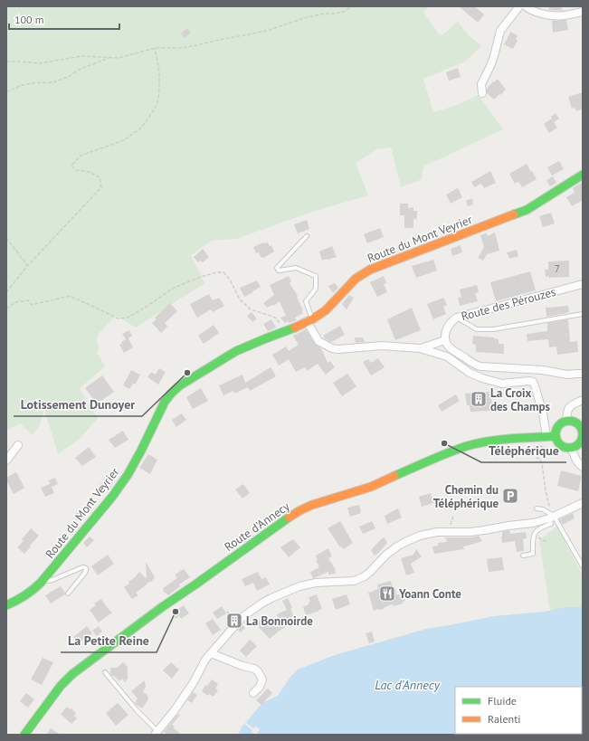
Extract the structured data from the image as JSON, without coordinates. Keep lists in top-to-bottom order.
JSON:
{
  "streets": {
    "street": ["Route du Mont Veyrier", "Route des Pérouzes", "Route d'Annecy"]
  },
  "water": ["Lac d'Annecy"],
  "places": {
    "other": ["Lotissement Dunoyer", "Téléphérique", "La Petite Reine"],
    "building": ["La Croix des Champs", "La Bonnoirde"],
    "parking": ["Chemin du Téléphérique"],
    "restaurant": ["Yoann Conte"]
  },
  "house_numbers": ["7"],
  "legend": ["Fluide", "Ralenti"],
  "scale_bar": "100 m"
}
